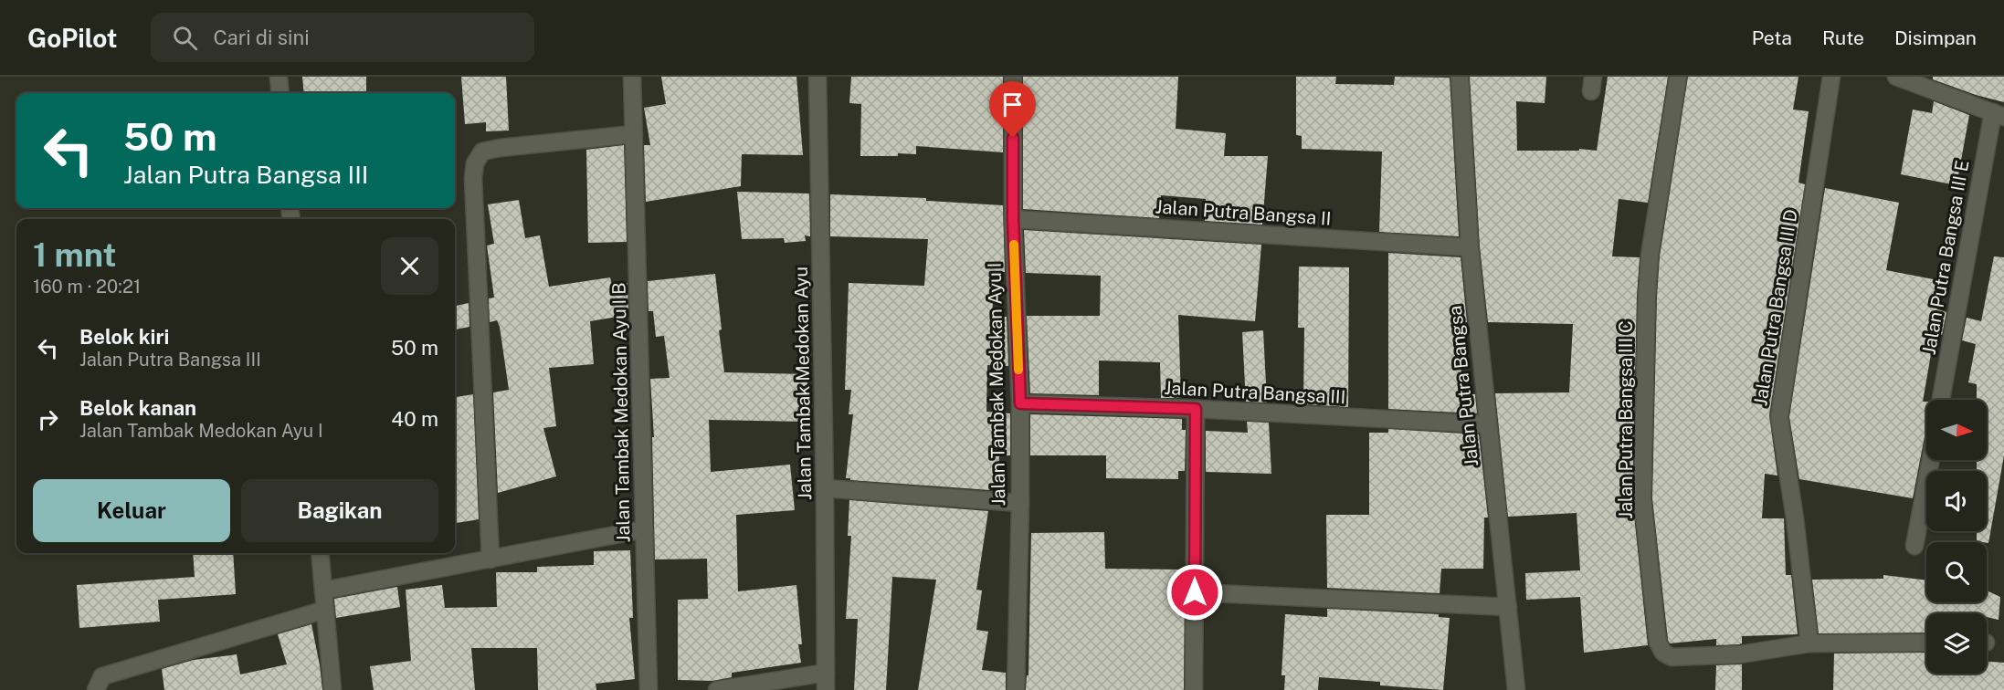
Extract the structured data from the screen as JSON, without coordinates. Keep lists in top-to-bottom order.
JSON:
{
  "streets": {
    "street": [
      "Jalan Putra Bangsa II",
      "Jalan Putra Bangsa III E",
      "Jalan Putra Bangsa III D",
      "Jalan Tambak Medokan Ayu",
      "Jalan Tambak Medokan Ayu I",
      "Jalan Putra Bangsa",
      "Jalan Putra Bangsa III",
      "Jalan Tambak Medokan Ayu I B",
      "Jalan Putra Bangsa III C"
    ]
  },
  "crossings": [
    ["Jalan Putra Bangsa II", "Jalan Tambak Medokan Ayu I"],
    ["Jalan Putra Bangsa II", "Jalan Putra Bangsa"],
    ["Jalan Putra Bangsa III D", "Jalan Putra Bangsa III C"],
    ["Jalan Tambak Medokan Ayu I", "Jalan Putra Bangsa III"],
    ["Jalan Putra Bangsa", "Jalan Putra Bangsa III"]
  ],
  "north": "right",
  "page": {
    "header": "GoPilot",
    "search": "Cari di sini",
    "nav": ["Peta", "Rute", "Disimpan"],
    "turn": ["50 m", "Jalan Putra Bangsa III"],
    "heading": ["1 mnt", "160 m · 20:21"],
    "list": [
      {
        "name": "Belok kiri",
        "note": "Jalan Putra Bangsa III",
        "value": "50 m"
      },
      {
        "name": "Belok kanan",
        "note": "Jalan Tambak Medokan Ayu I",
        "value": "40 m"
      }
    ],
    "buttons": ["Keluar", "Bagikan"]
  }
}
